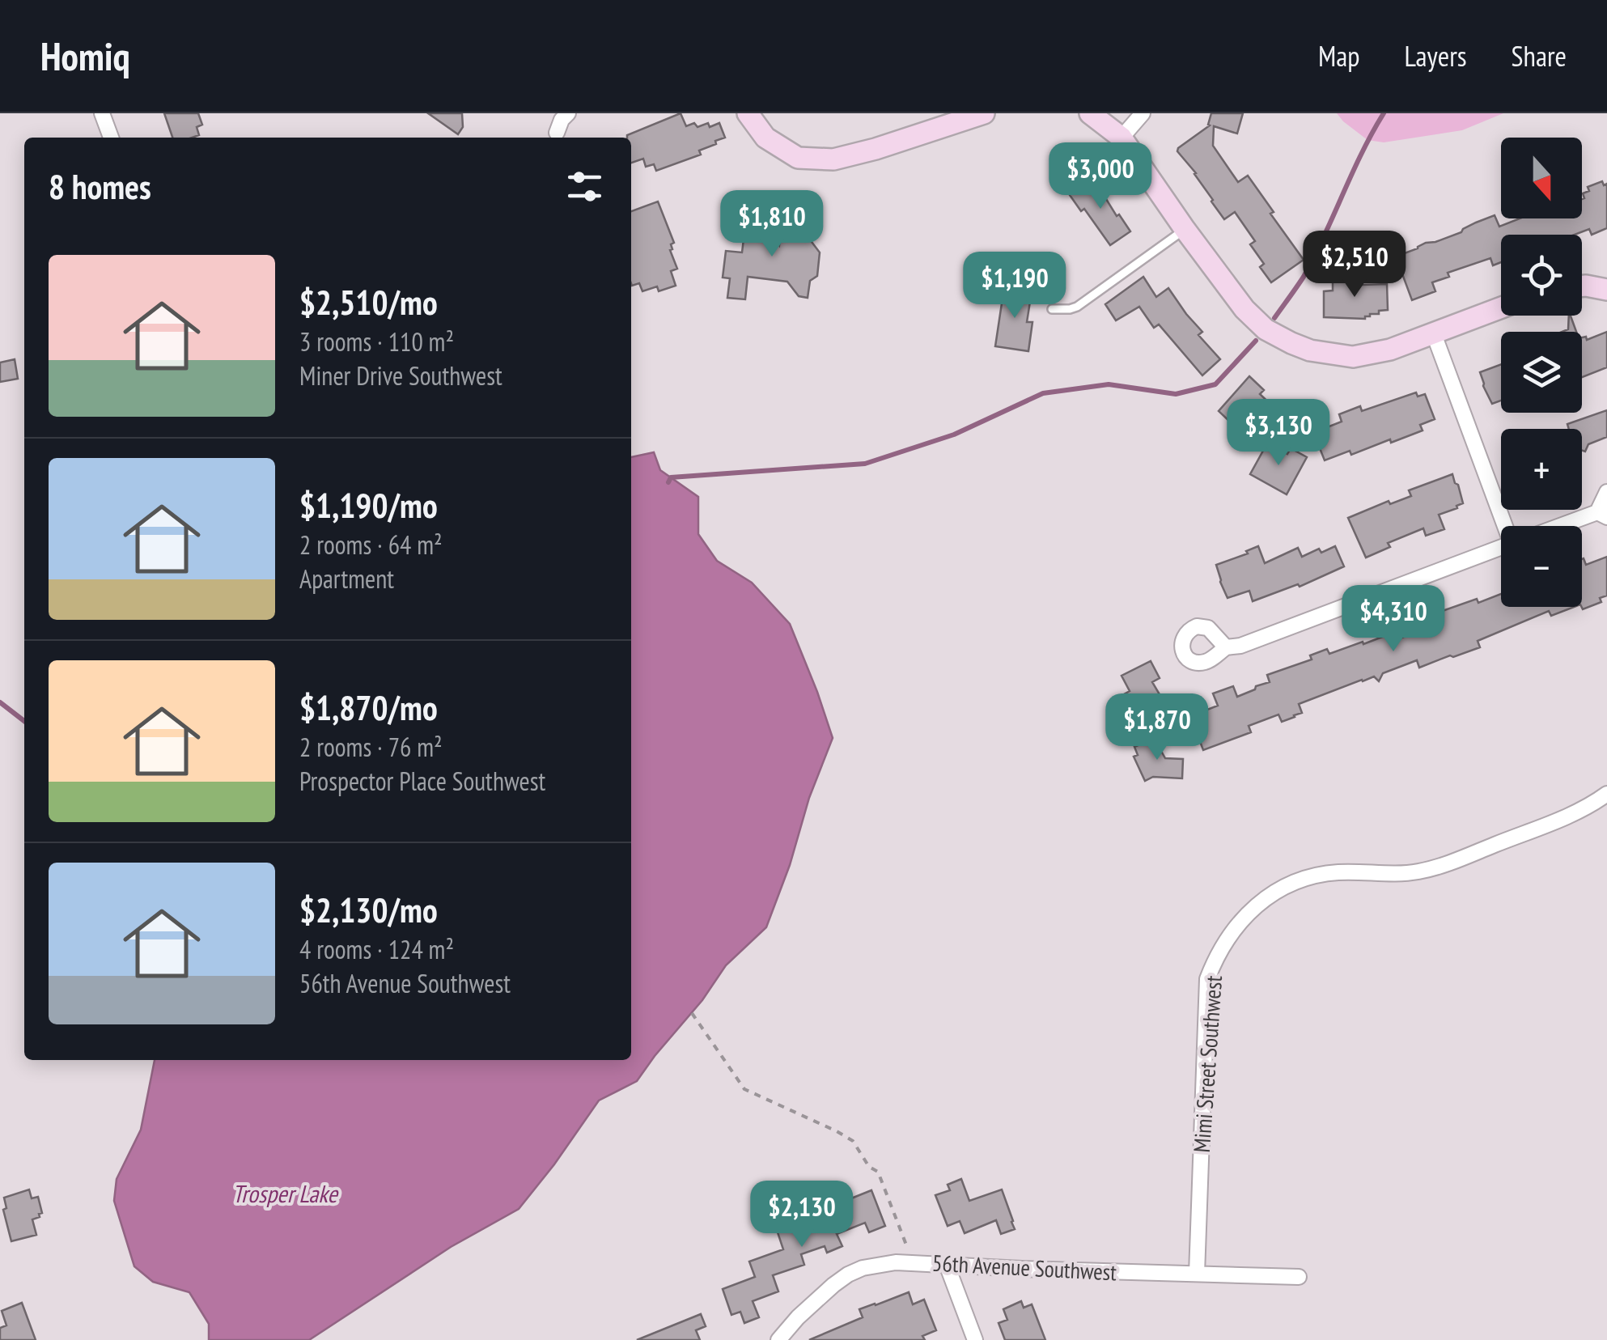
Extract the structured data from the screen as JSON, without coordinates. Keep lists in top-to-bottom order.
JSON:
{
  "streets": {
    "street": ["Mimi Street Southwest", "56th Avenue Southwest"]
  },
  "crossings": [
    ["Mimi Street Southwest", "56th Avenue Southwest"]
  ],
  "water": ["Trosper Lake"],
  "north": "bottom",
  "page": {
    "header": "Homiq",
    "nav": ["Map", "Layers", "Share"],
    "map_buttons": ["+", "−"],
    "heading": "8 homes",
    "price": [
      "$3,000",
      "$1,810",
      "$2,510",
      "$1,190",
      "$3,130",
      "$4,310",
      "$1,870",
      "$2,130"
    ],
    "list": [
      {
        "name": "$2,510/mo",
        "note": "3 rooms · 110 m² · Miner Drive Southwest"
      },
      {
        "name": "$1,190/mo",
        "note": "2 rooms · 64 m² · Apartment"
      },
      {
        "name": "$1,870/mo",
        "note": "2 rooms · 76 m² · Prospector Place Southwest"
      },
      {
        "name": "$2,130/mo",
        "note": "4 rooms · 124 m² · 56th Avenue Southwest"
      }
    ]
  }
}
